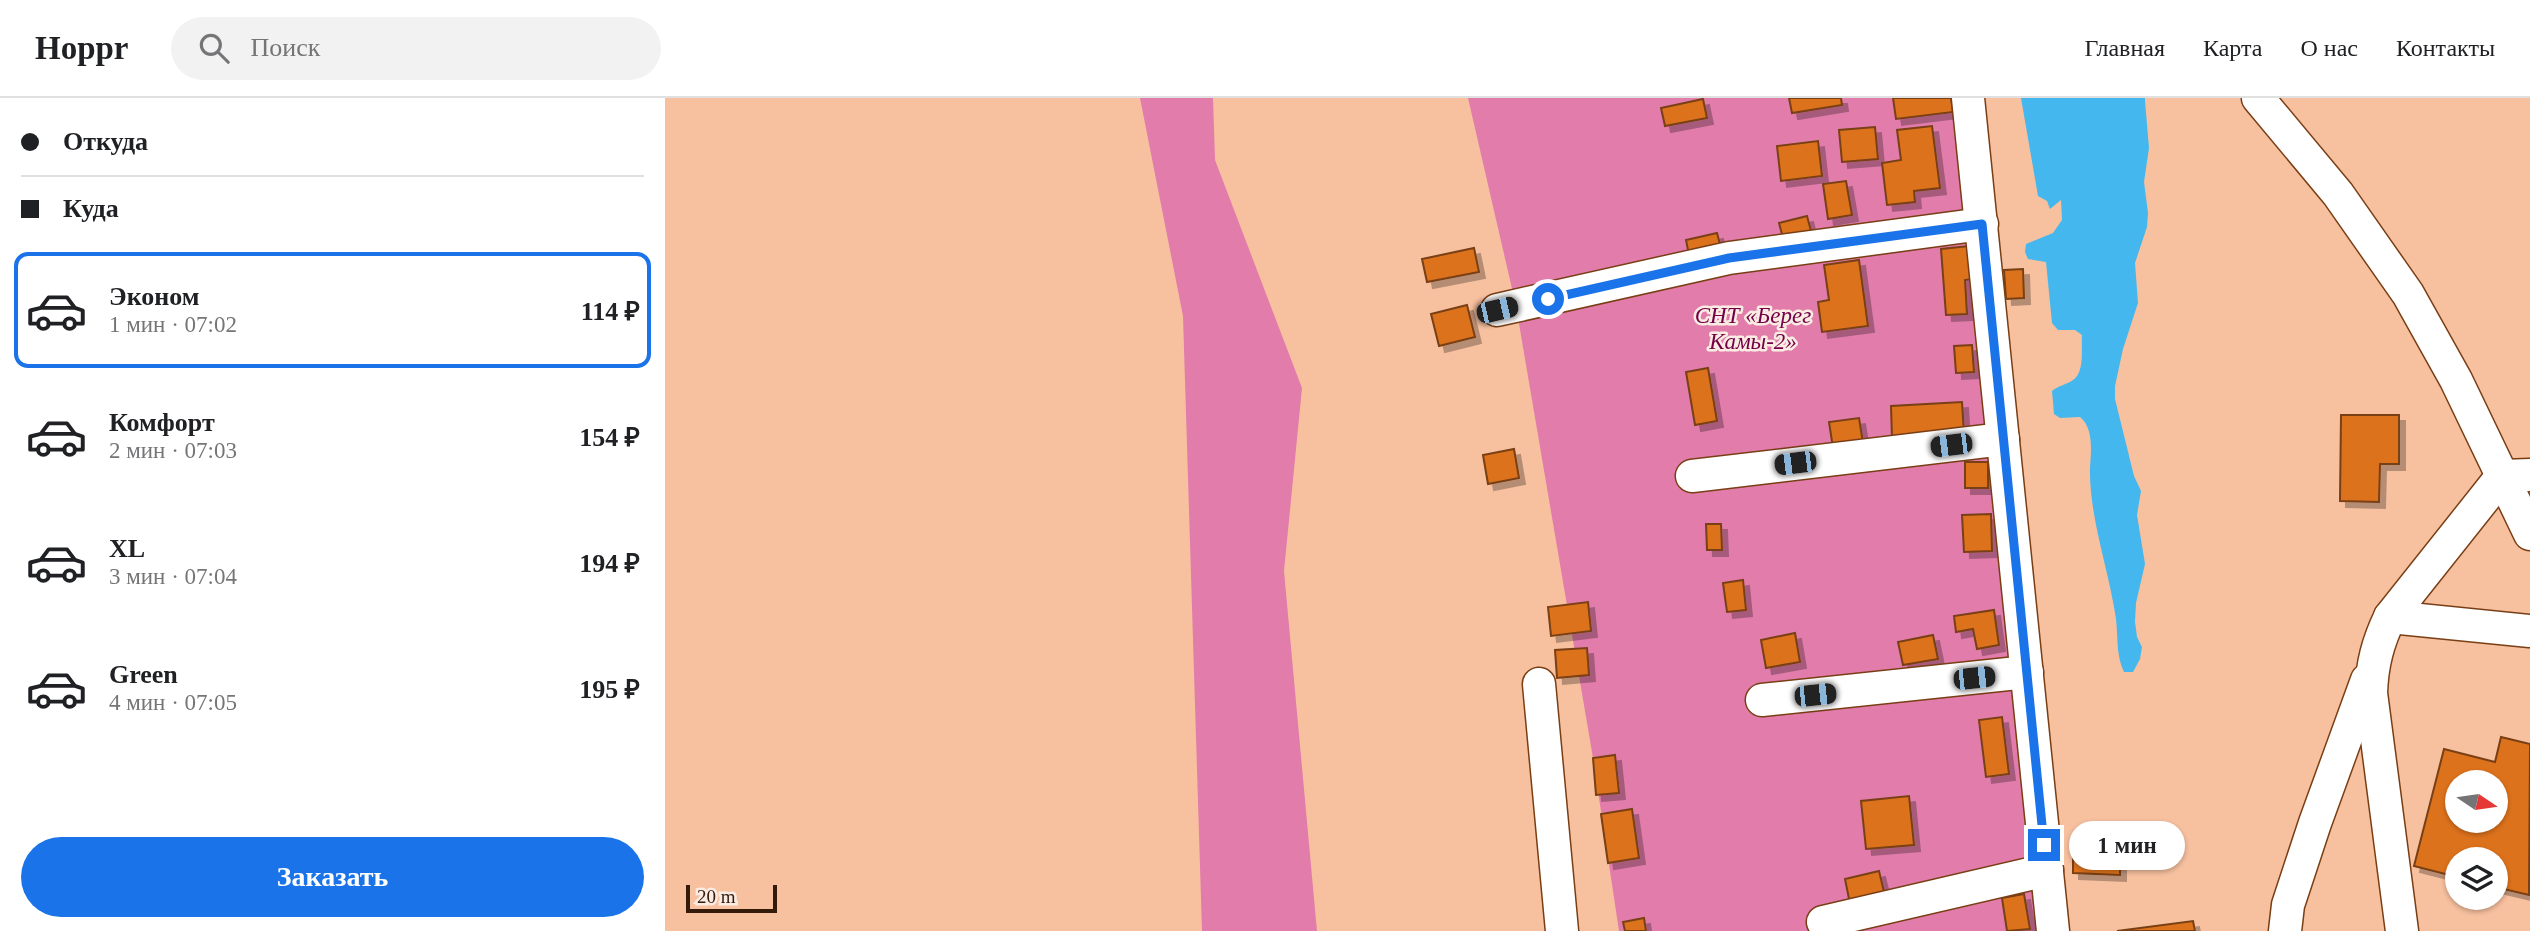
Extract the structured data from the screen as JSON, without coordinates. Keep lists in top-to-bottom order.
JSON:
{
  "parks": ["СНТ «Берег Камы-2»"],
  "scale_bar": "20 m",
  "north": "right",
  "page": {
    "header": "Hoppr",
    "search": "Поиск",
    "nav": [
      "Главная",
      "Карта",
      "О нас",
      "Контакты"
    ],
    "banner": ["Откуда", "Куда"],
    "list": [
      {
        "name": "Эконом",
        "note": "1 мин · 07:02",
        "value": "114 ₽"
      },
      {
        "name": "Комфорт",
        "note": "2 мин · 07:03",
        "value": "154 ₽"
      },
      {
        "name": "XL",
        "note": "3 мин · 07:04",
        "value": "194 ₽"
      },
      {
        "name": "Green",
        "note": "4 мин · 07:05",
        "value": "195 ₽"
      }
    ],
    "bubble": "1 мин",
    "buttons": "Заказать",
    "scale": "20 m"
  }
}
